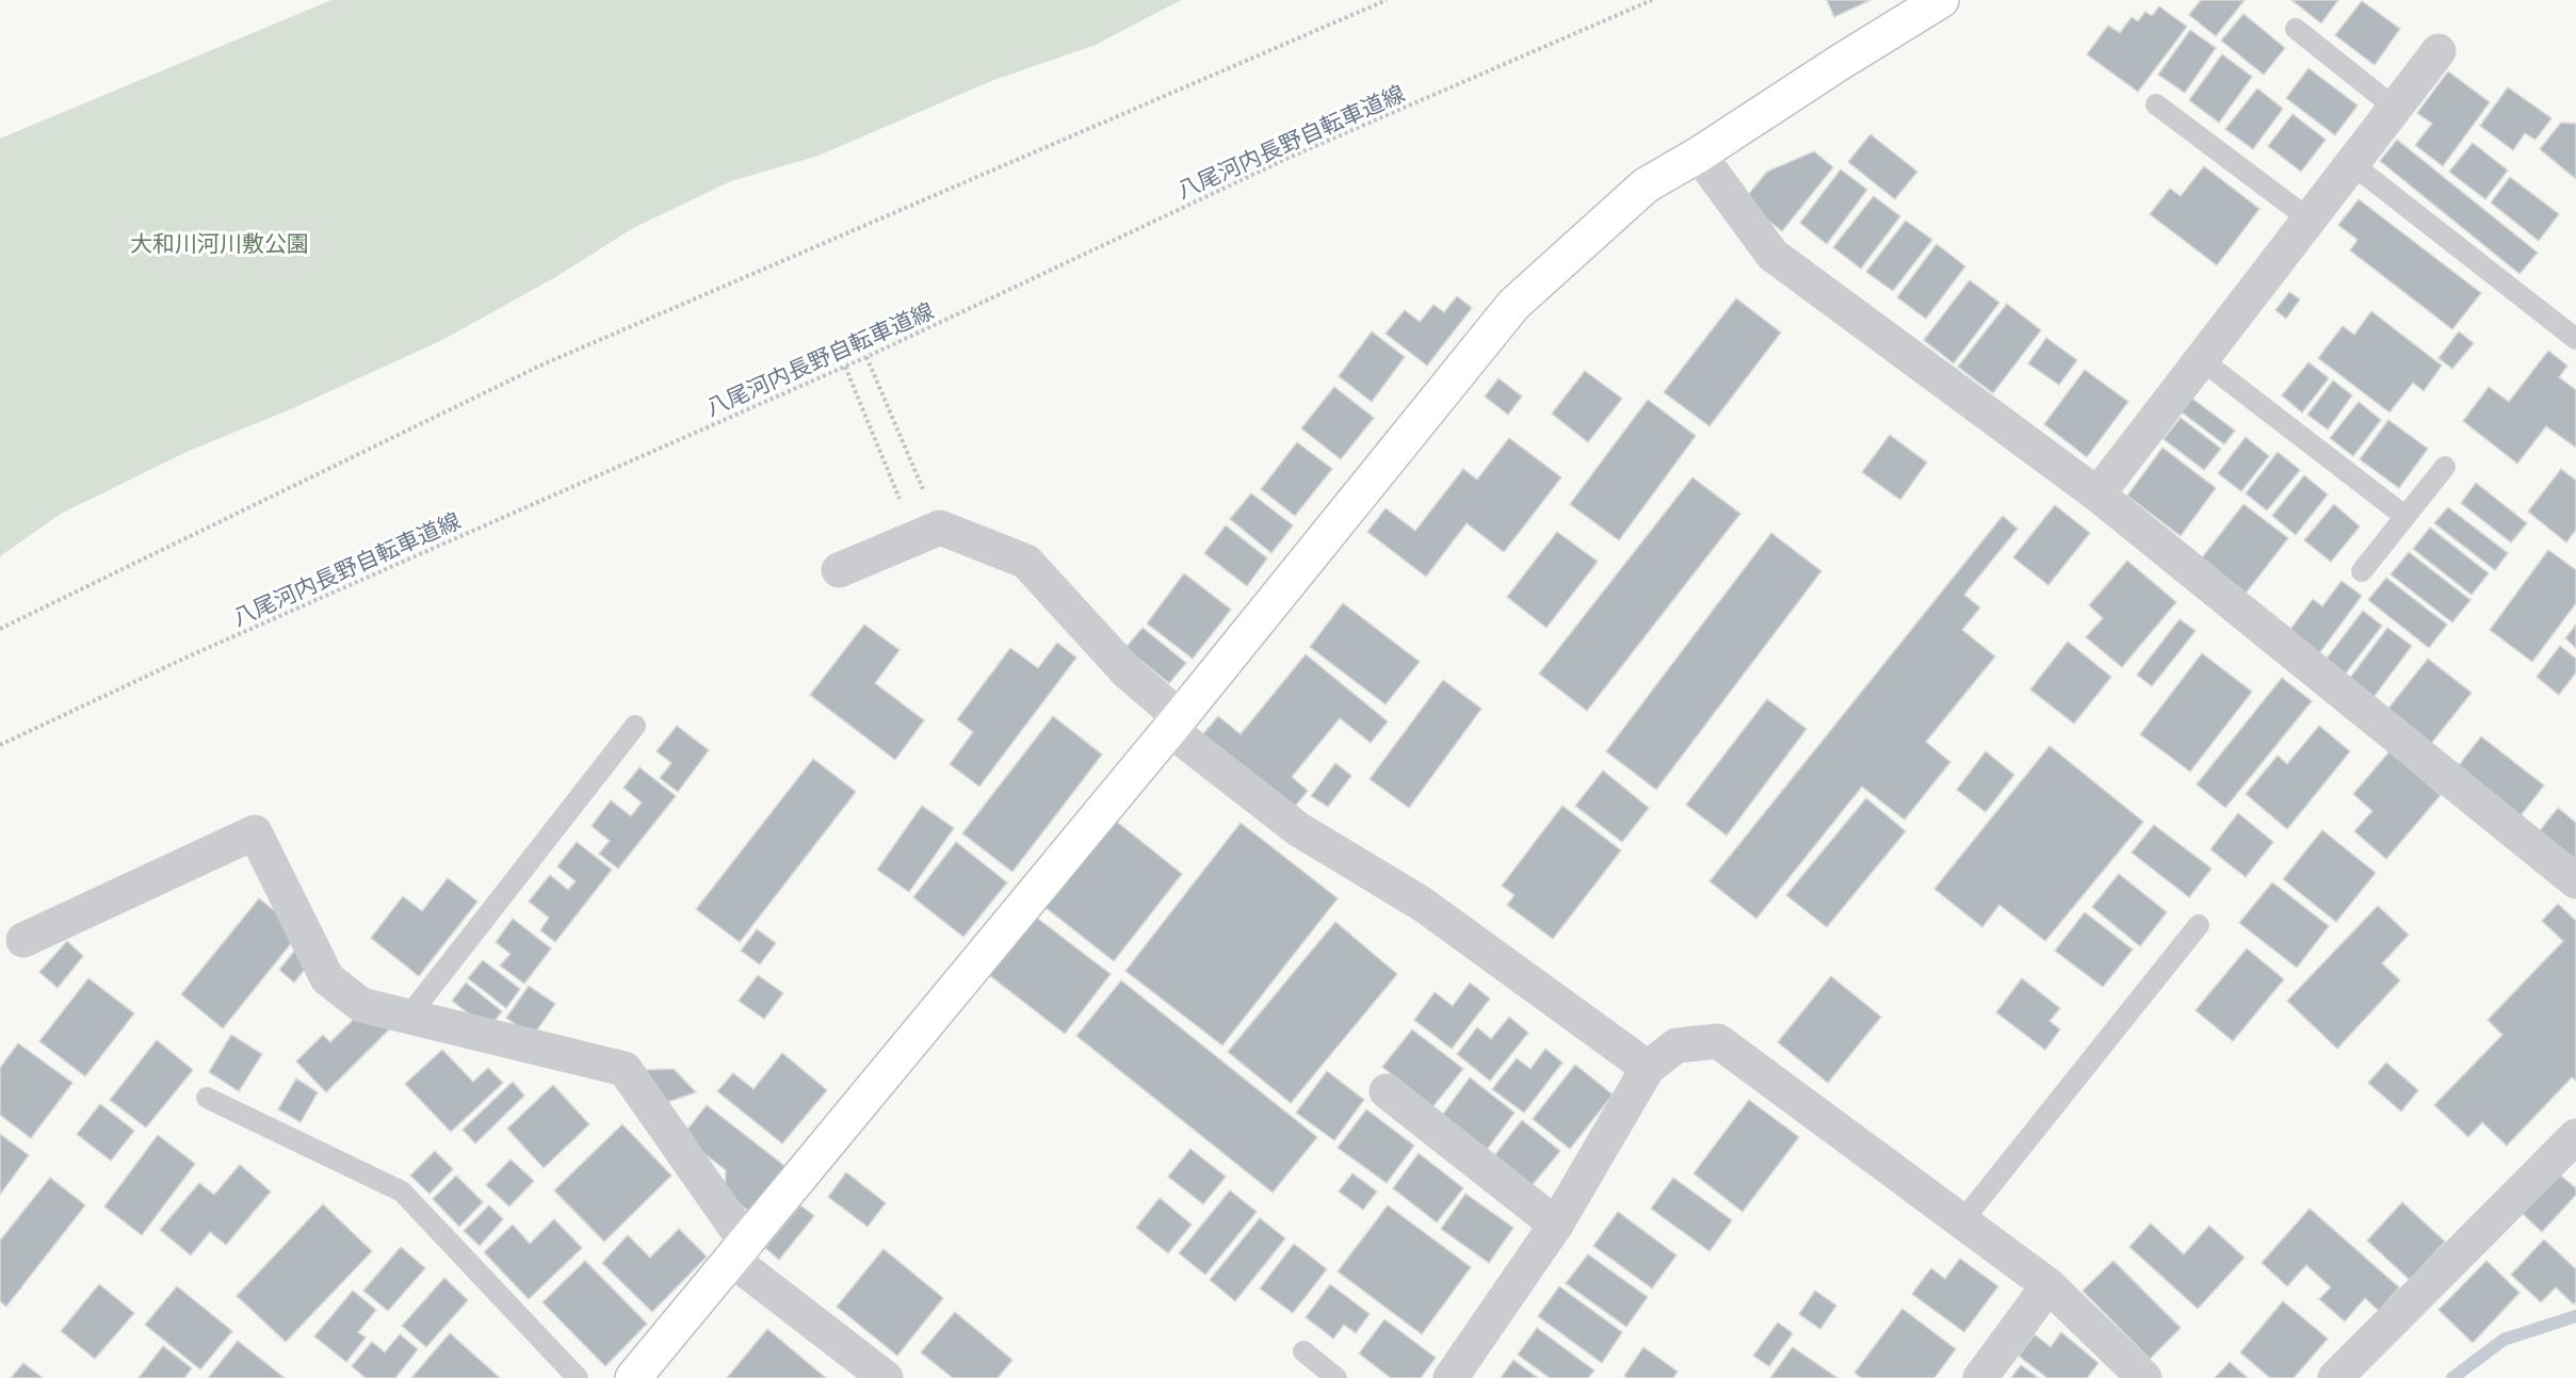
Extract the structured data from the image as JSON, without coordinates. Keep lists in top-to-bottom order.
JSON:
{
  "streets": {
    "path": ["八尾河内長野自転車道線"]
  },
  "parks": ["大和川河川敷公園"]
}
